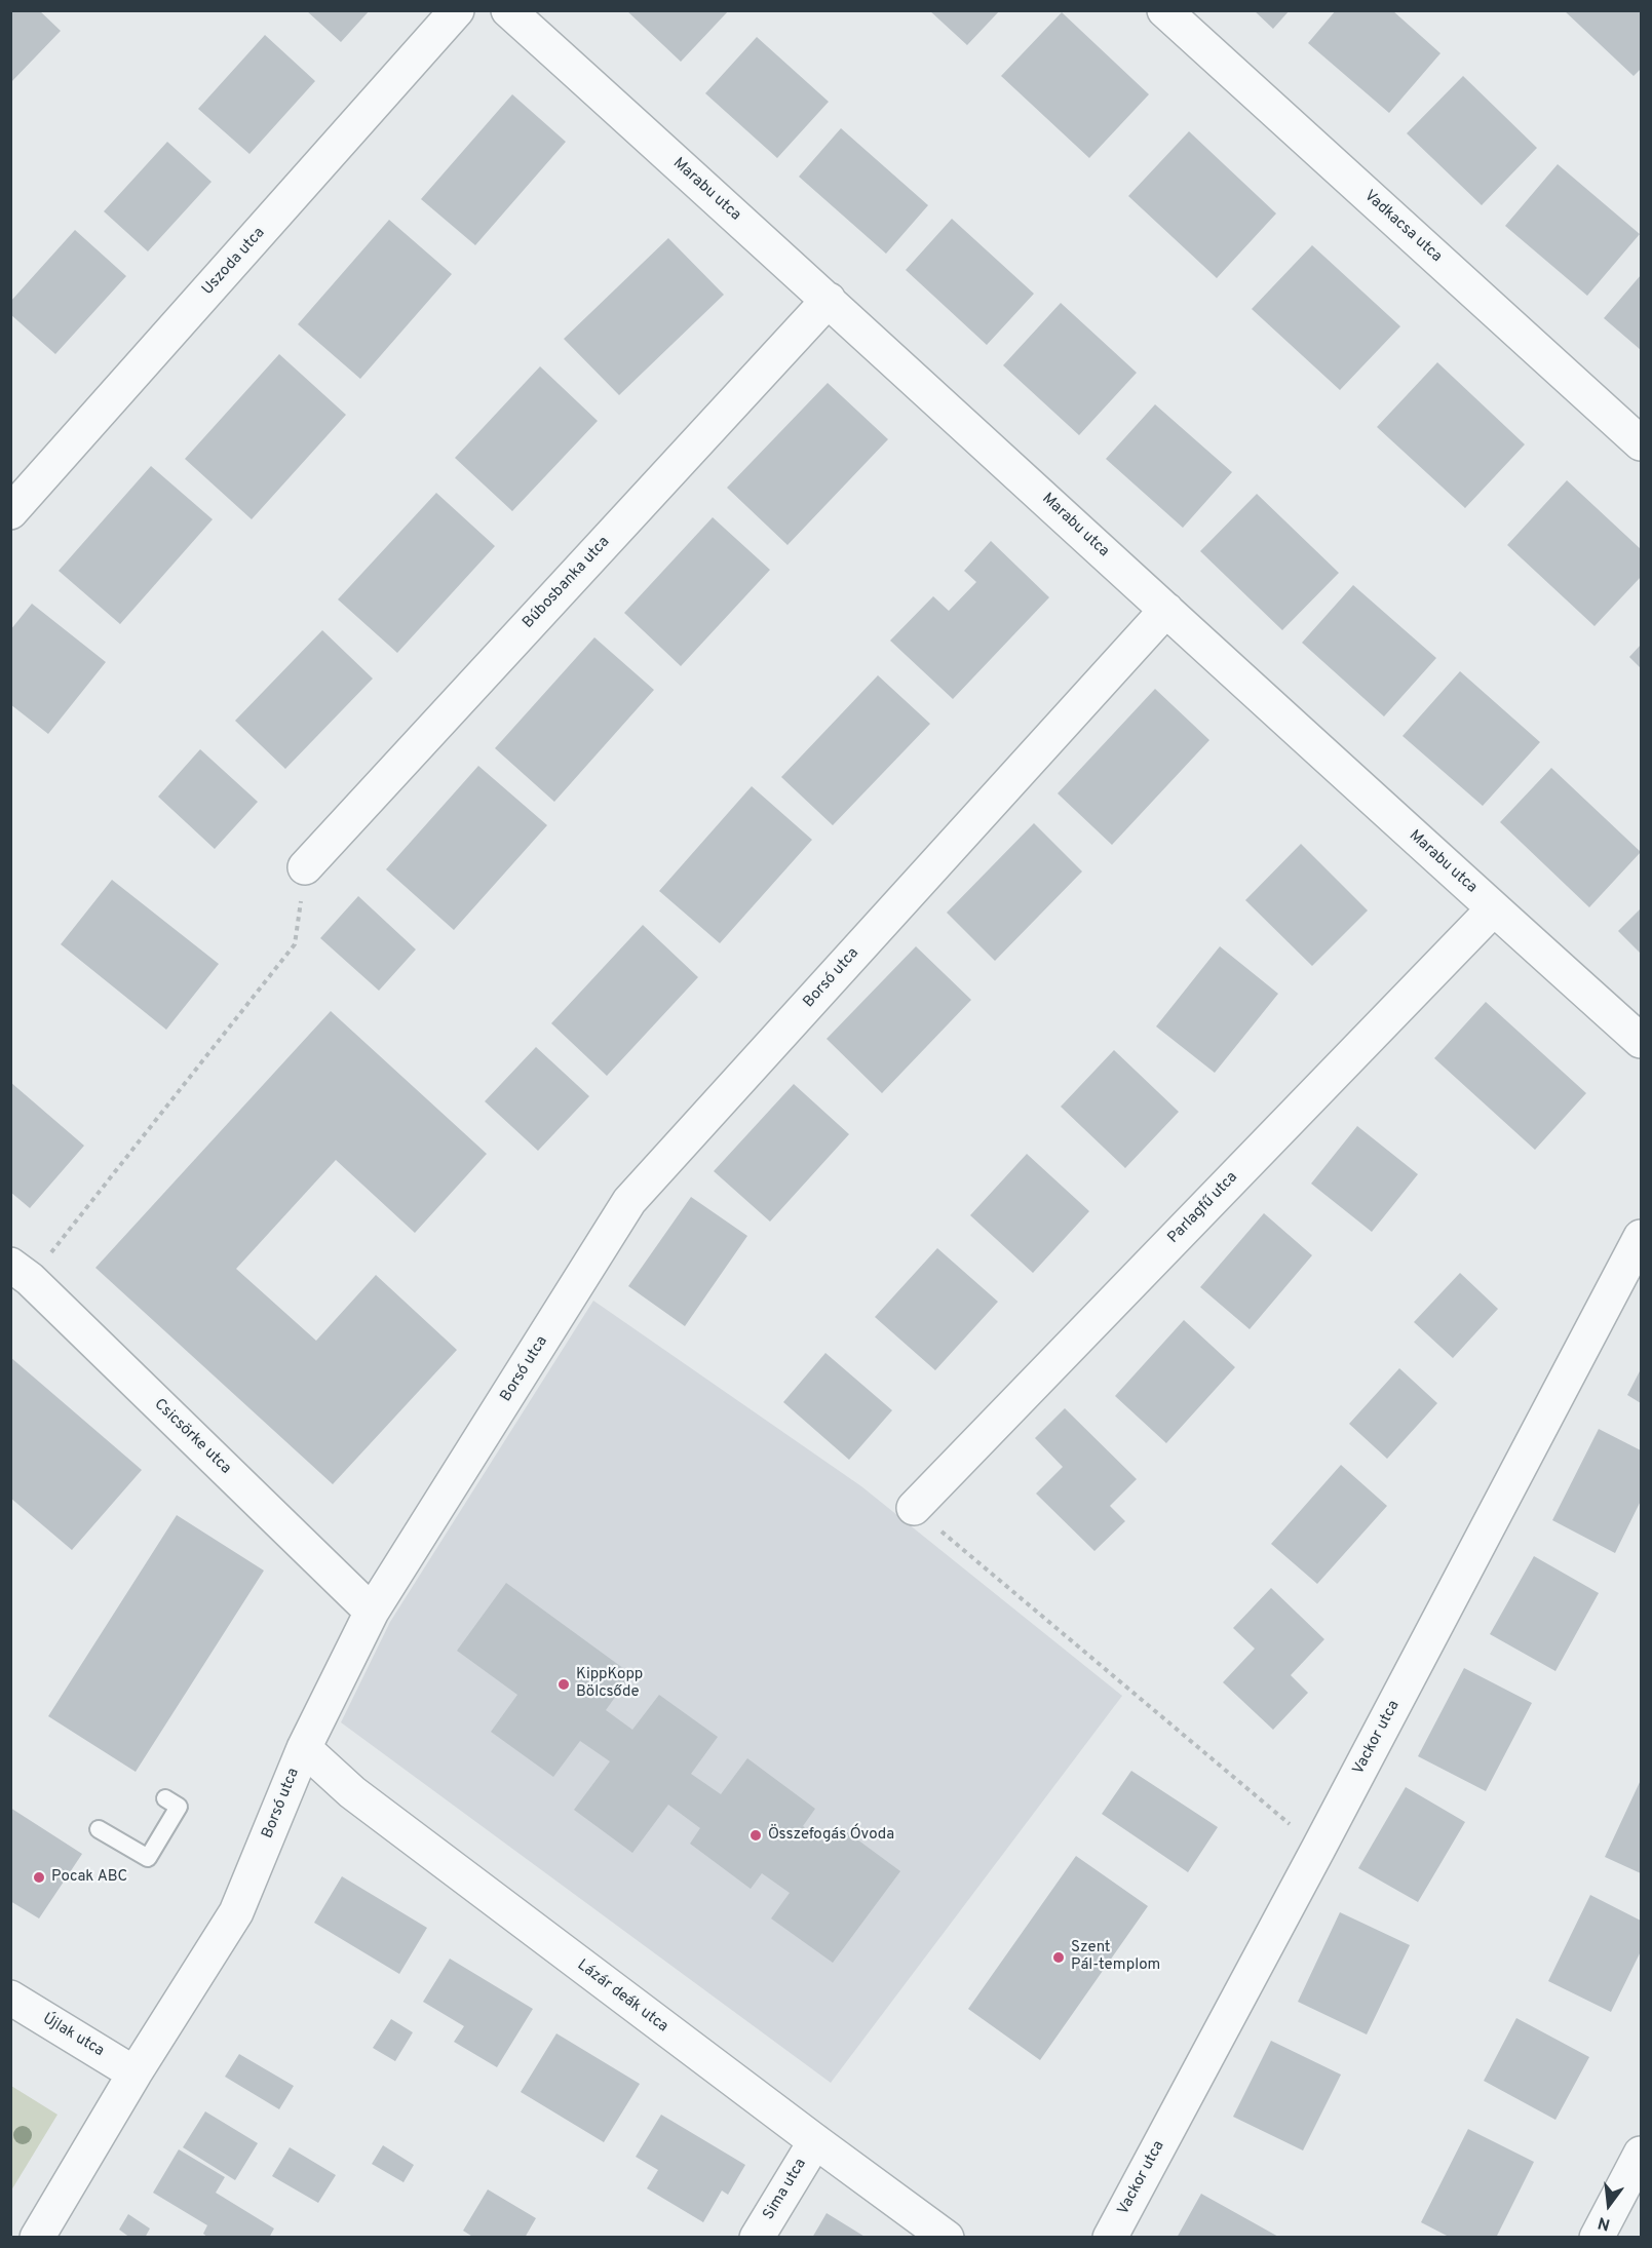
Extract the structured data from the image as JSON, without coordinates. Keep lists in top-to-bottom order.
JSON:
{
  "streets": {
    "street": [
      "Marabu utca",
      "Vadkacsa utca",
      "Uszoda utca",
      "Búbosbanka utca",
      "Borsó utca",
      "Parlagfű utca",
      "Csicsörke utca",
      "Vackor utca",
      "Lázár deák utca",
      "Újlak utca",
      "Sima utca"
    ]
  },
  "crossings": [
    ["Marabu utca", "Búbosbanka utca"],
    ["Marabu utca", "Borsó utca"],
    ["Marabu utca", "Parlagfű utca"],
    ["Borsó utca", "Csicsörke utca"],
    ["Borsó utca", "Lázár deák utca"],
    ["Borsó utca", "Újlak utca"],
    ["Lázár deák utca", "Sima utca"]
  ],
  "places": [
    "KippKopp Bölcsőde",
    "Összefogás Óvoda",
    "Pocak ABC",
    "Szent Pál-templom"
  ],
  "north": "bottom"
}
